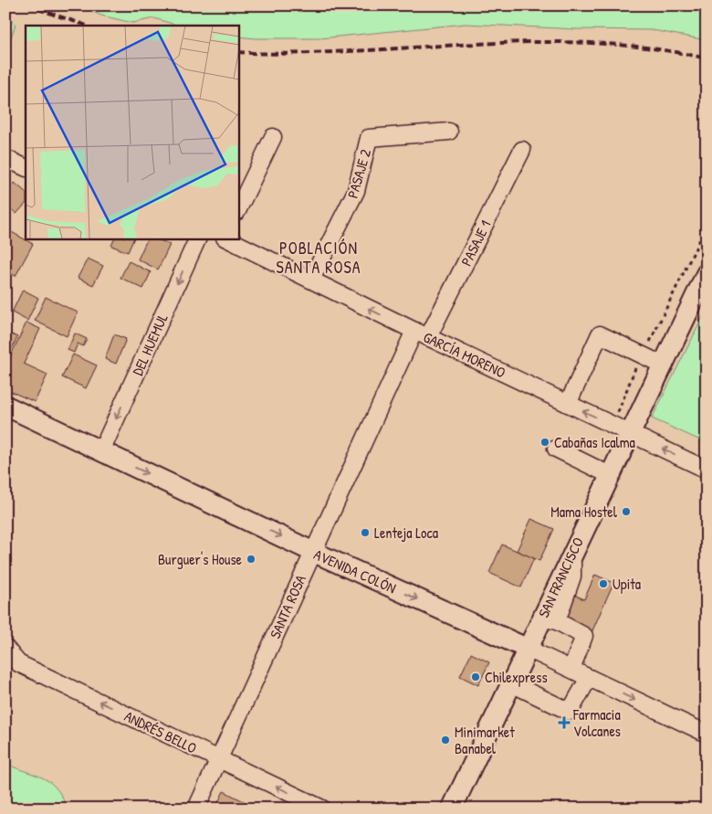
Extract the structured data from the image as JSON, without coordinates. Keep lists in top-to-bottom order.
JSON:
{
  "streets": {
    "main road": ["AVENIDA COLÓN", "SAN FRANCISCO"],
    "street": [
      "PASAJE 2",
      "PASAJE 1",
      "DEL HUEMUL",
      "GARCÍA MORENO",
      "SANTA ROSA",
      "ANDRÉS BELLO"
    ]
  },
  "crossings": [
    ["PASAJE 2", "GARCÍA MORENO"],
    ["PASAJE 1", "GARCÍA MORENO"],
    ["PASAJE 1", "SANTA ROSA"],
    ["DEL HUEMUL", "AVENIDA COLÓN"],
    ["GARCÍA MORENO", "SAN FRANCISCO"],
    ["GARCÍA MORENO", "SANTA ROSA"],
    ["AVENIDA COLÓN", "SAN FRANCISCO"],
    ["AVENIDA COLÓN", "SANTA ROSA"],
    ["SANTA ROSA", "ANDRÉS BELLO"]
  ],
  "one_way": [
    "DEL HUEMUL",
    "GARCÍA MORENO",
    "AVENIDA COLÓN",
    "ANDRÉS BELLO"
  ],
  "districts": ["POBLACIÓN SANTA ROSA"],
  "places": {
    "other": [
      "Cabañas Icalma",
      "Mama Hostel",
      "Lenteja Loca",
      "Burguer's House",
      "Upita",
      "Chilexpress",
      "Minimarket Banabel"
    ],
    "health": ["Farmacia Volcanes"]
  }
}
